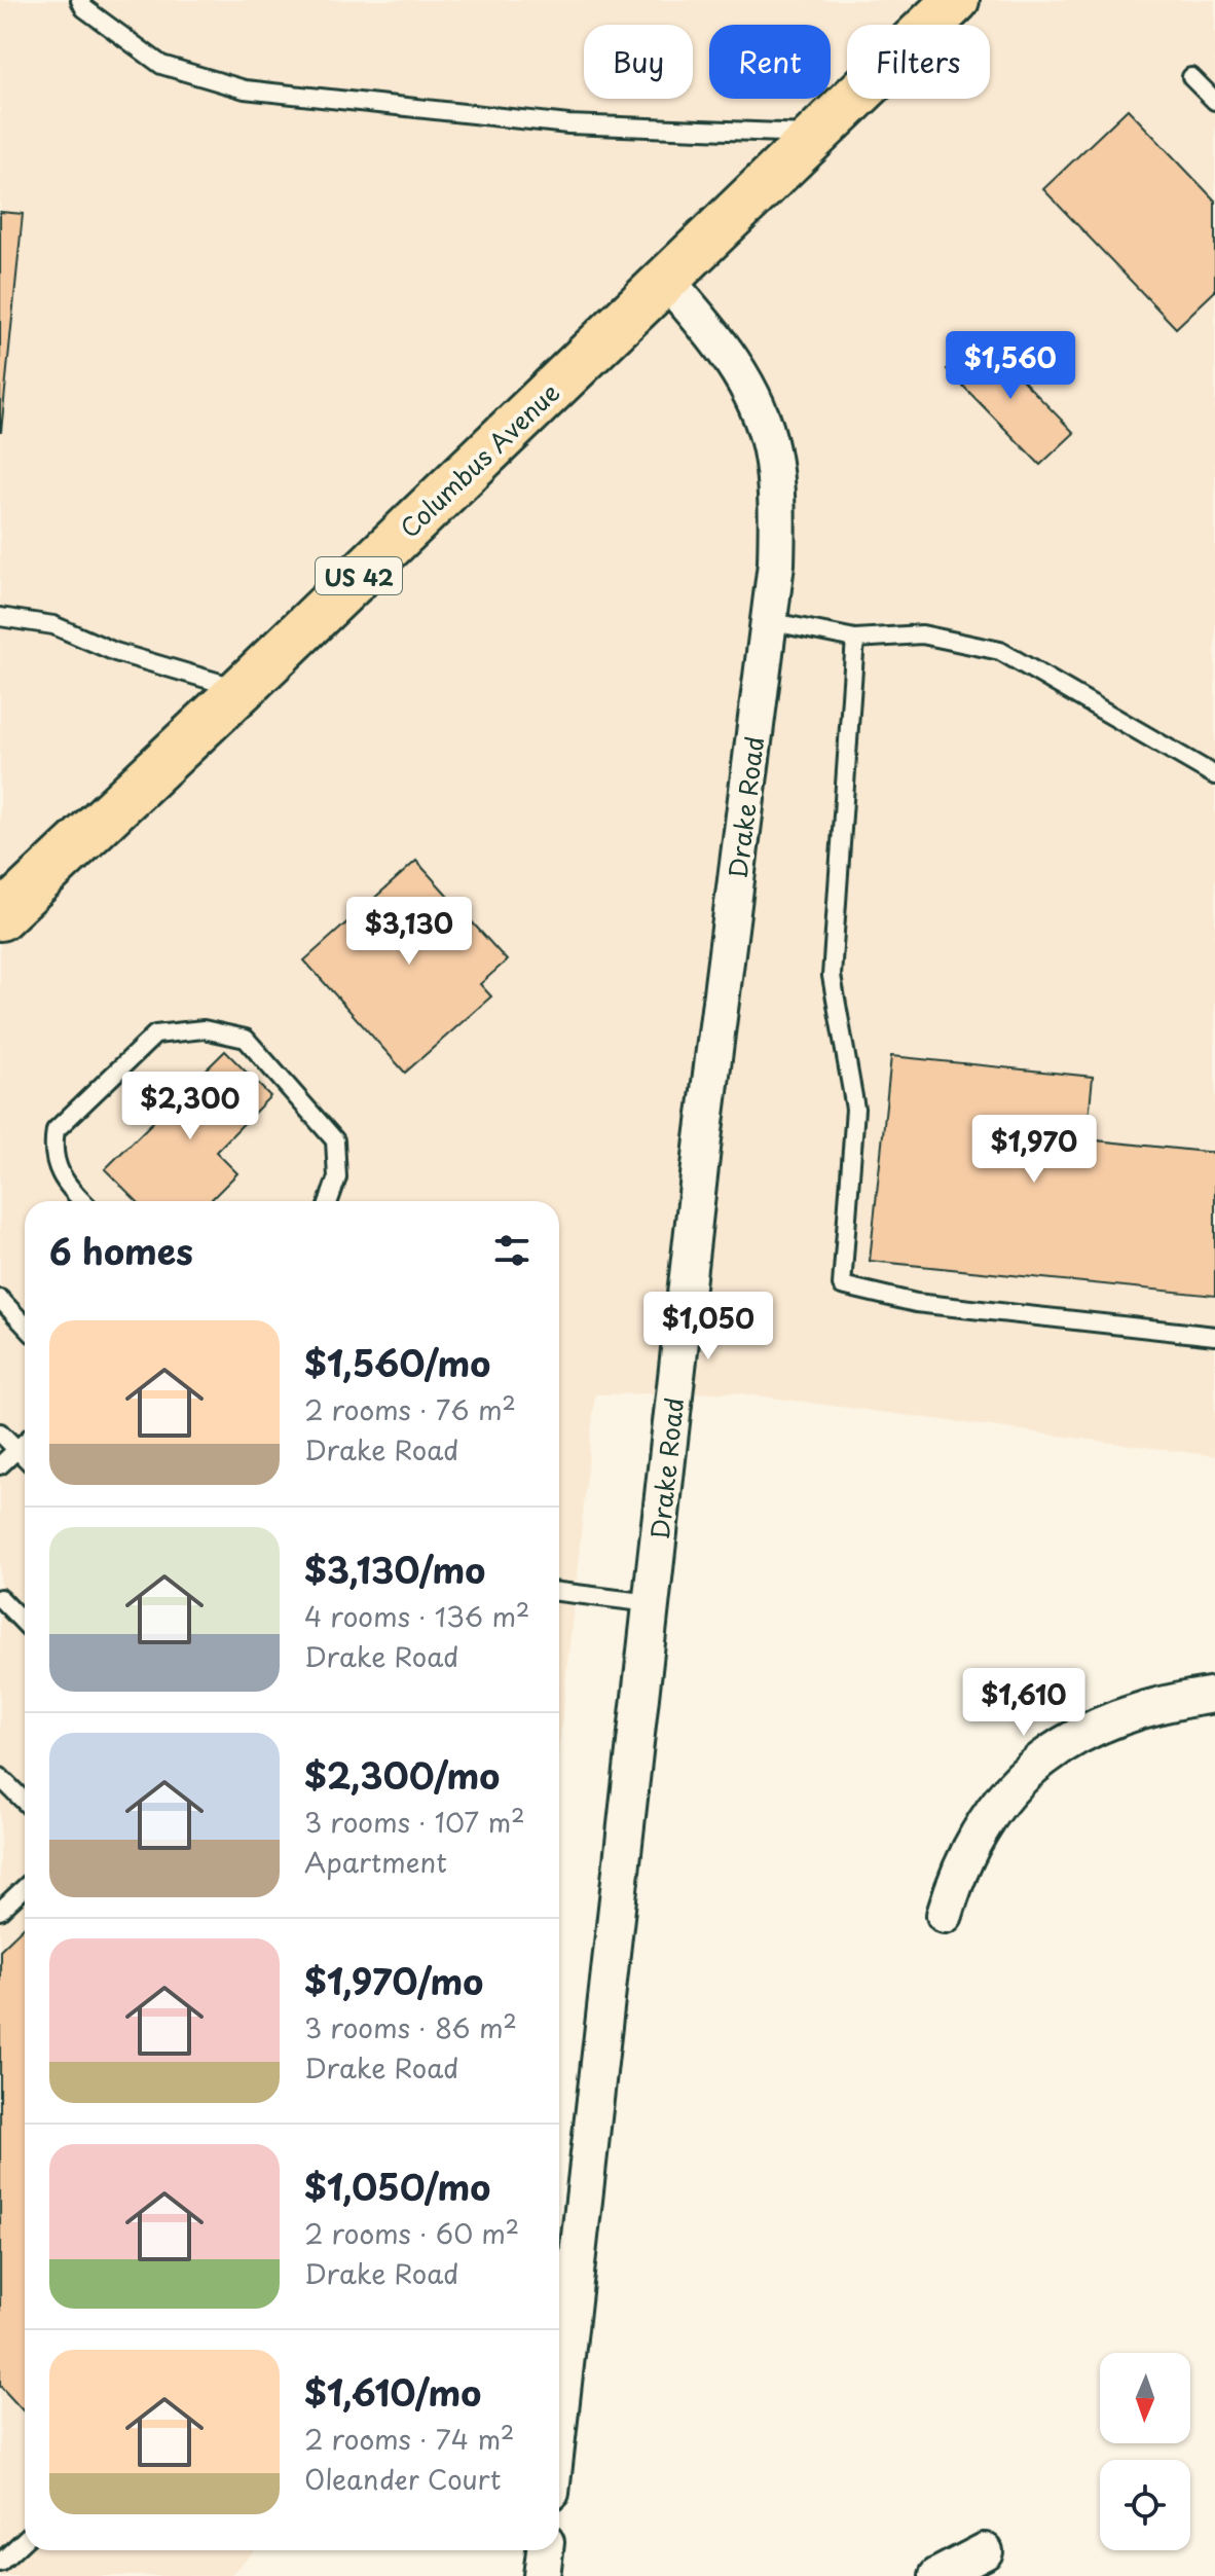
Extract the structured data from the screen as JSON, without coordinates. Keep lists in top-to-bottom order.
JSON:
{
  "streets": {
    "main road": ["Columbus Avenue", "US 42"],
    "street": ["Drake Road"]
  },
  "crossings": [
    ["Columbus Avenue", "Drake Road"]
  ],
  "north": "bottom",
  "page": {
    "chip": ["Buy", "Rent", "Filters"],
    "price": [
      "$1,560",
      "$3,130",
      "$2,300",
      "$1,970",
      "$1,050",
      "$1,610"
    ],
    "heading": "6 homes",
    "list": [
      {
        "name": "$1,560/mo",
        "note": "2 rooms · 76 m² · Drake Road"
      },
      {
        "name": "$3,130/mo",
        "note": "4 rooms · 136 m² · Drake Road"
      },
      {
        "name": "$2,300/mo",
        "note": "3 rooms · 107 m² · Apartment"
      },
      {
        "name": "$1,970/mo",
        "note": "3 rooms · 86 m² · Drake Road"
      },
      {
        "name": "$1,050/mo",
        "note": "2 rooms · 60 m² · Drake Road"
      },
      {
        "name": "$1,610/mo",
        "note": "2 rooms · 74 m² · Oleander Court"
      }
    ]
  }
}
